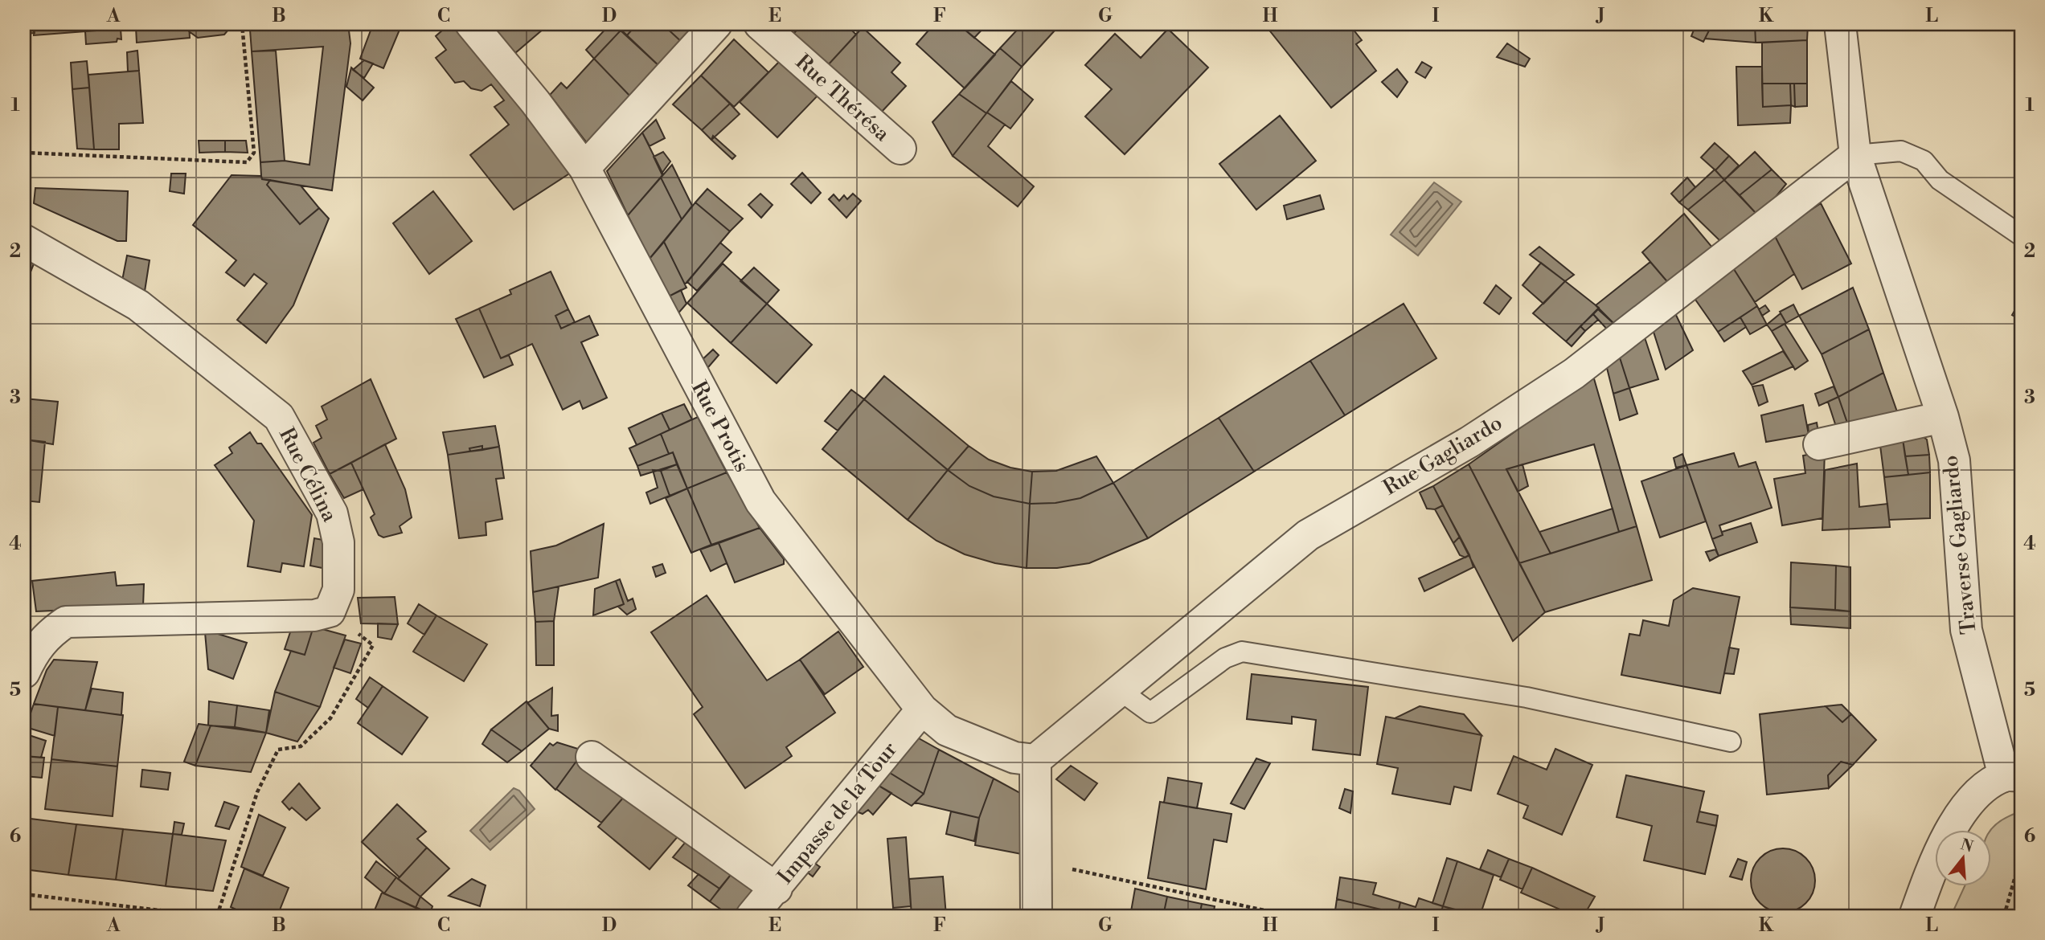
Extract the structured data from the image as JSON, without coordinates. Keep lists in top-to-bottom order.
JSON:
{
  "streets": {
    "street": [
      "Rue Thérésa",
      "Rue Protis",
      "Rue Gagliardo",
      "Rue Célina",
      "Traverse Gagliardo",
      "Impasse de la Tour"
    ]
  },
  "crossings": [
    ["Rue Protis", "Rue Gagliardo"],
    ["Rue Protis", "Impasse de la Tour"],
    ["Rue Gagliardo", "Traverse Gagliardo"]
  ],
  "north": "top",
  "grid": {
    "columns": [
      "A",
      "B",
      "C",
      "D",
      "E",
      "F",
      "G",
      "H",
      "I",
      "J",
      "K",
      "L"
    ],
    "rows": [
      "1",
      "2",
      "3",
      "4",
      "5",
      "6"
    ]
  }
}
